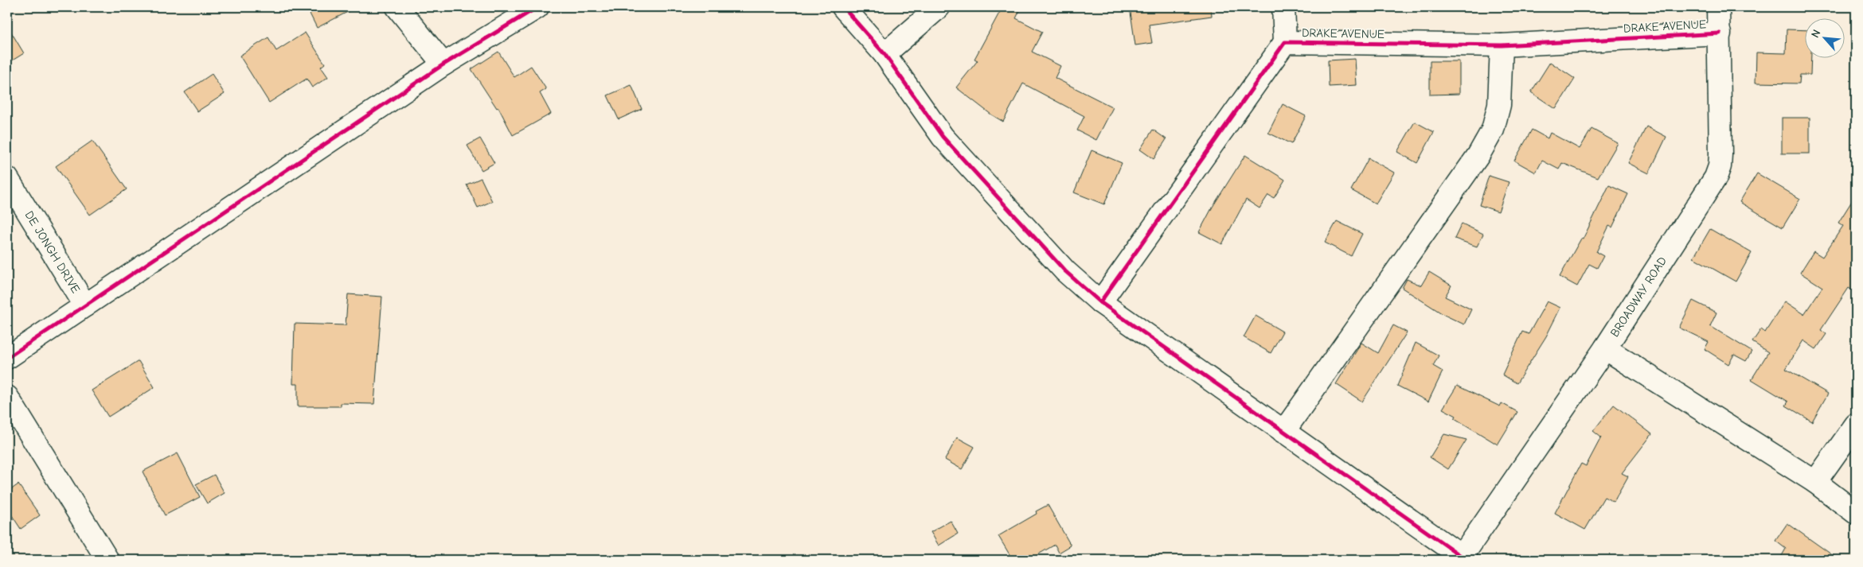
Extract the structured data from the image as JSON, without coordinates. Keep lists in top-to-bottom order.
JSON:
{
  "streets": {
    "street": ["DRAKE AVENUE", "DE JONGH DRIVE", "BROADWAY ROAD"]
  },
  "crossings": [
    ["DRAKE AVENUE", "BROADWAY ROAD"]
  ],
  "north": "top left"
}
